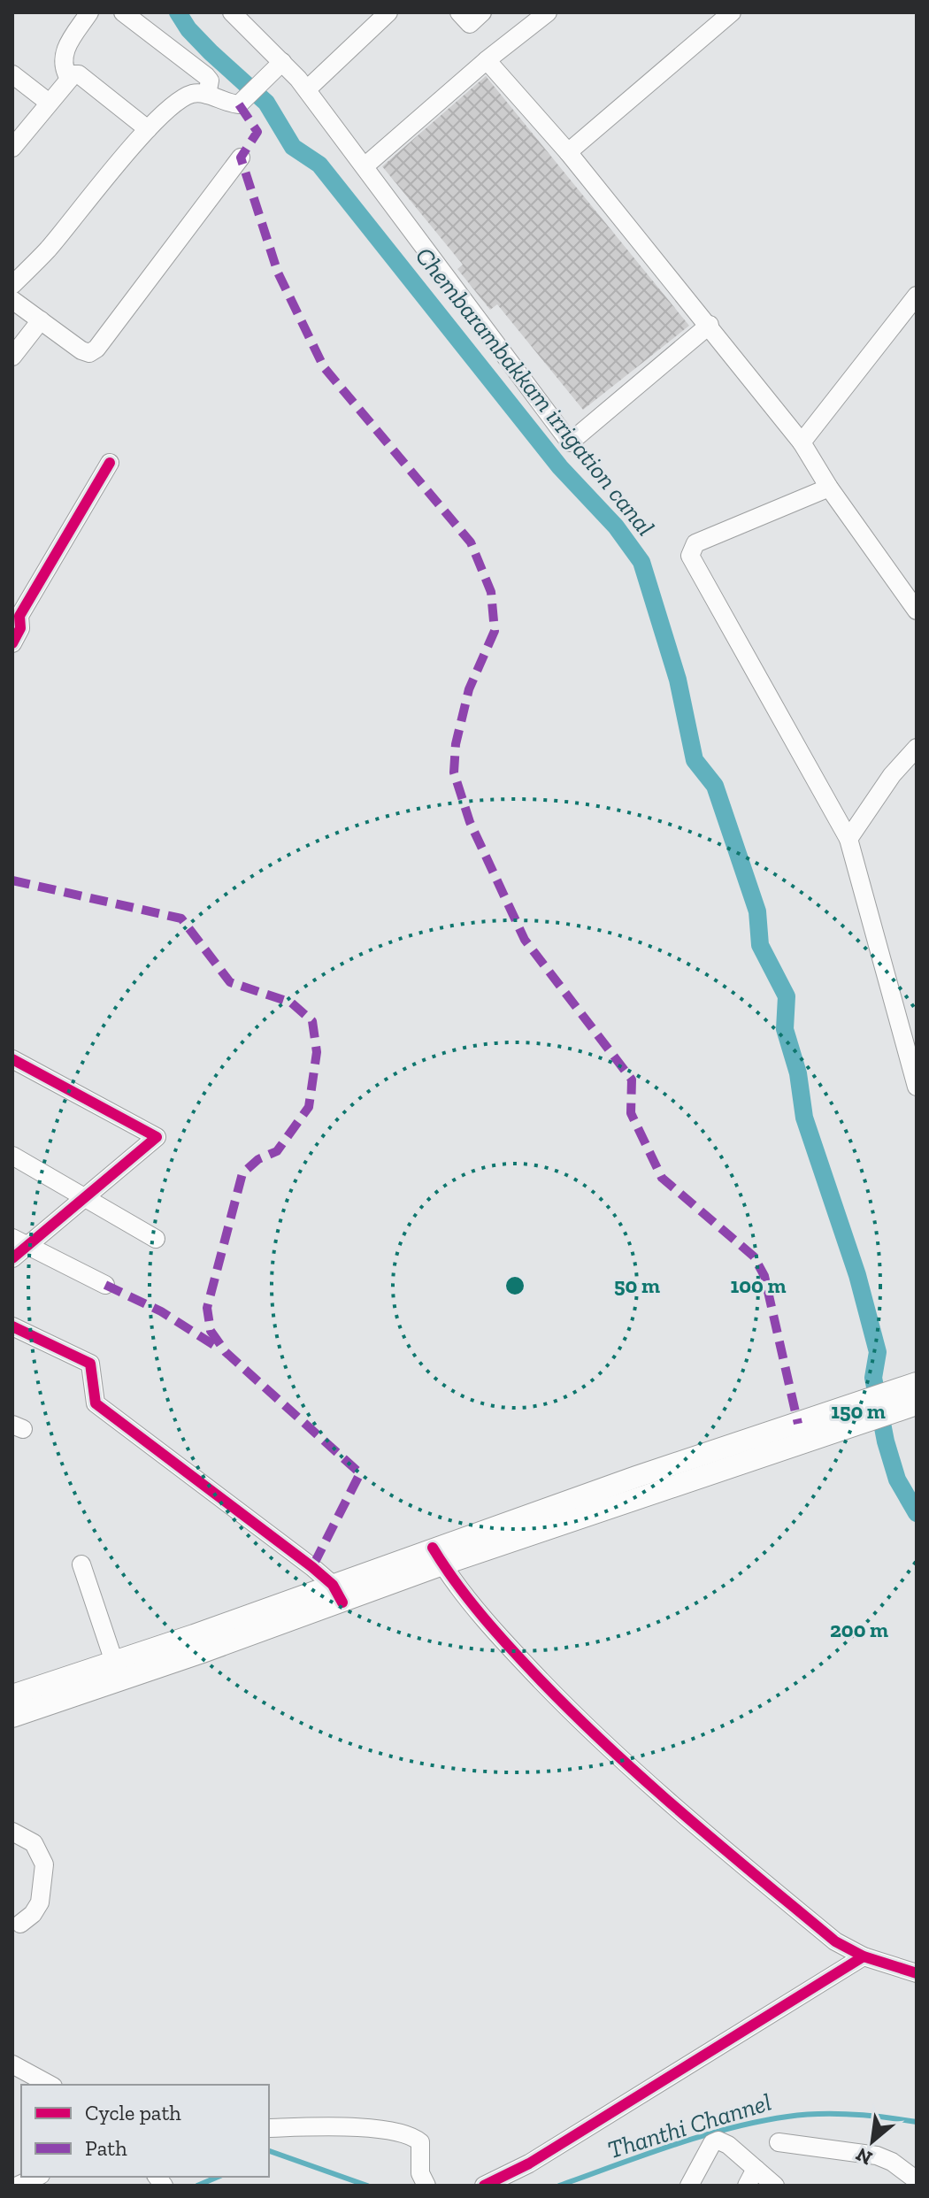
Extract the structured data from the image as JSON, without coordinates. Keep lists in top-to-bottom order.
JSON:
{
  "water": ["Chembarambakkam irrigation canal", "Thanthi Channel"],
  "legend": ["Cycle path", "Path"],
  "north": "bottom left",
  "rings": [
    "50 m",
    "100 m",
    "150 m",
    "200 m"
  ]
}
